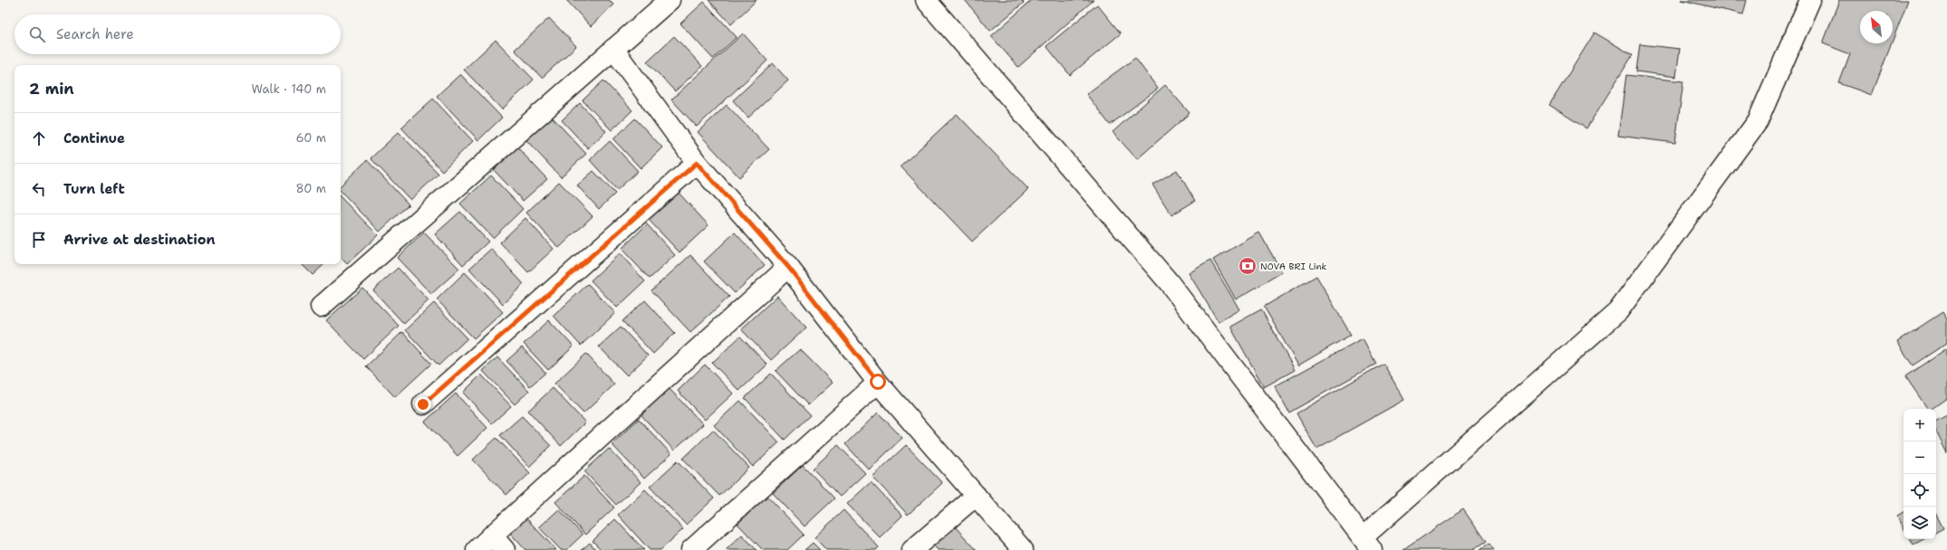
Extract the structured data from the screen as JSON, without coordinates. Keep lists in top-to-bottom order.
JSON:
{
  "places": {
    "bank": ["NOVA BRI Link"]
  },
  "north": "top left",
  "page": {
    "search": "Search here",
    "heading": ["2 min", "Walk · 140 m"],
    "list": [
      ["Continue", "60 m"],
      ["Turn left", "80 m"],
      "Arrive at destination"
    ],
    "map_buttons": ["+", "−"]
  }
}
